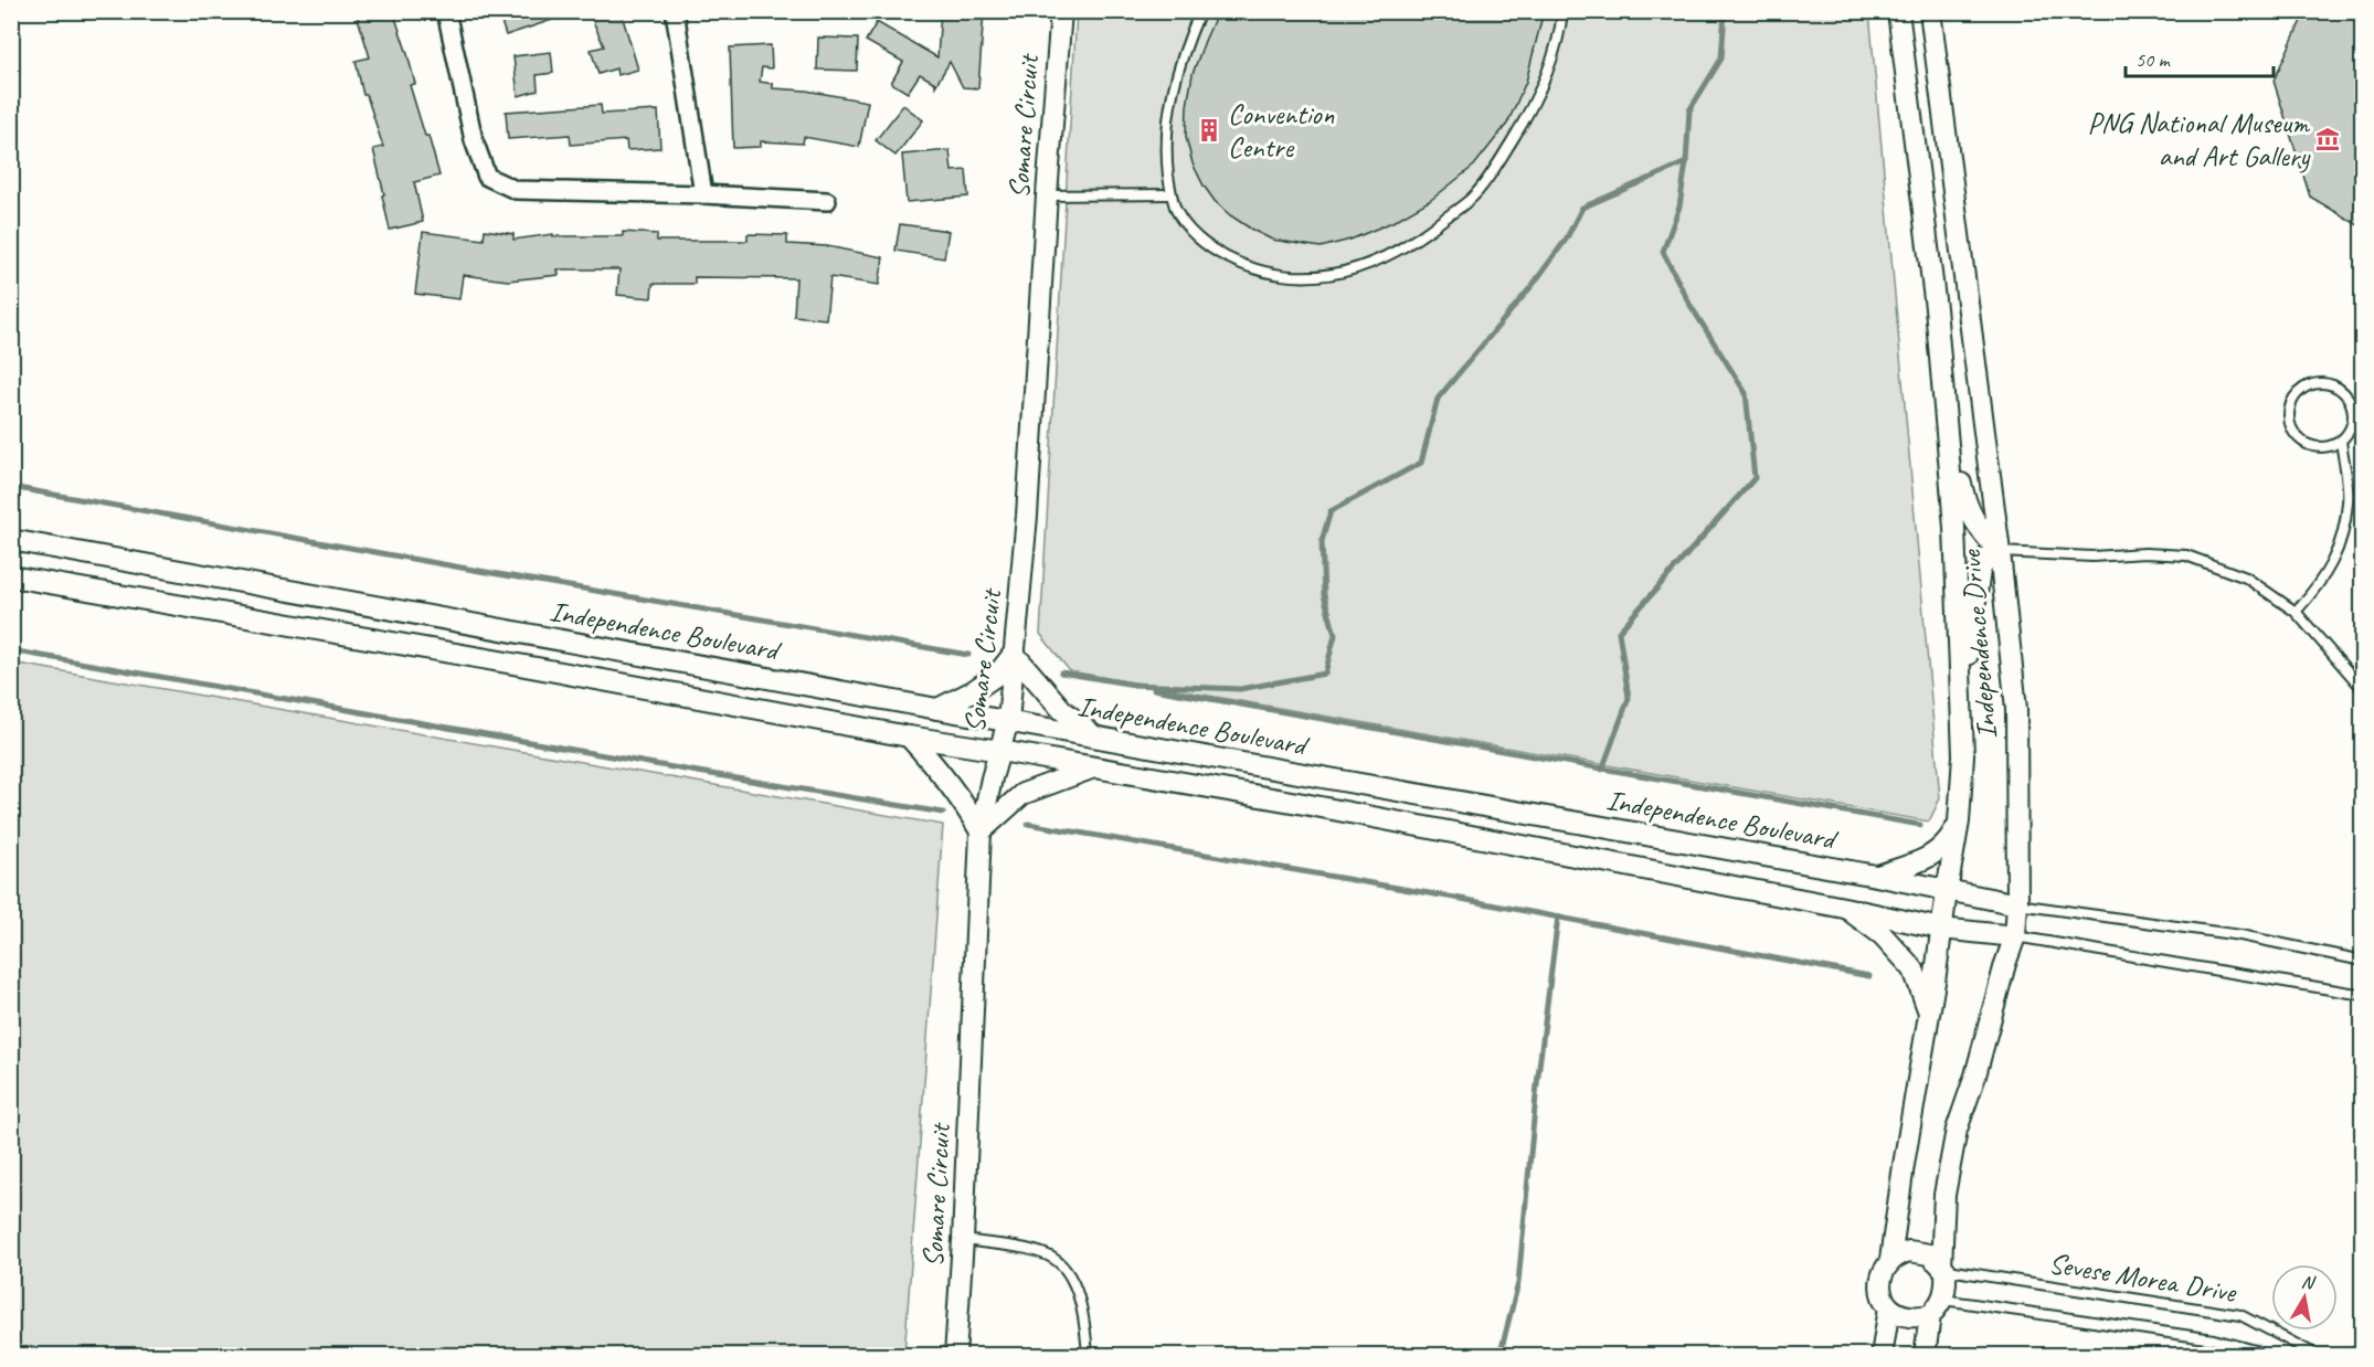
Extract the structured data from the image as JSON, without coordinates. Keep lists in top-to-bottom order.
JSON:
{
  "streets": {
    "street": ["Somare Circuit", "Independence Boulevard", "Independence Drive"],
    "lane": ["Sevese Morea Drive"]
  },
  "crossings": [
    ["Somare Circuit", "Independence Boulevard"],
    ["Independence Boulevard", "Independence Drive"],
    ["Independence Drive", "Sevese Morea Drive"]
  ],
  "places": {
    "building": ["Convention Centre"],
    "museum": ["PNG National Museum and Art Gallery"]
  },
  "scale_bar": "50 m",
  "north": "top"
}
